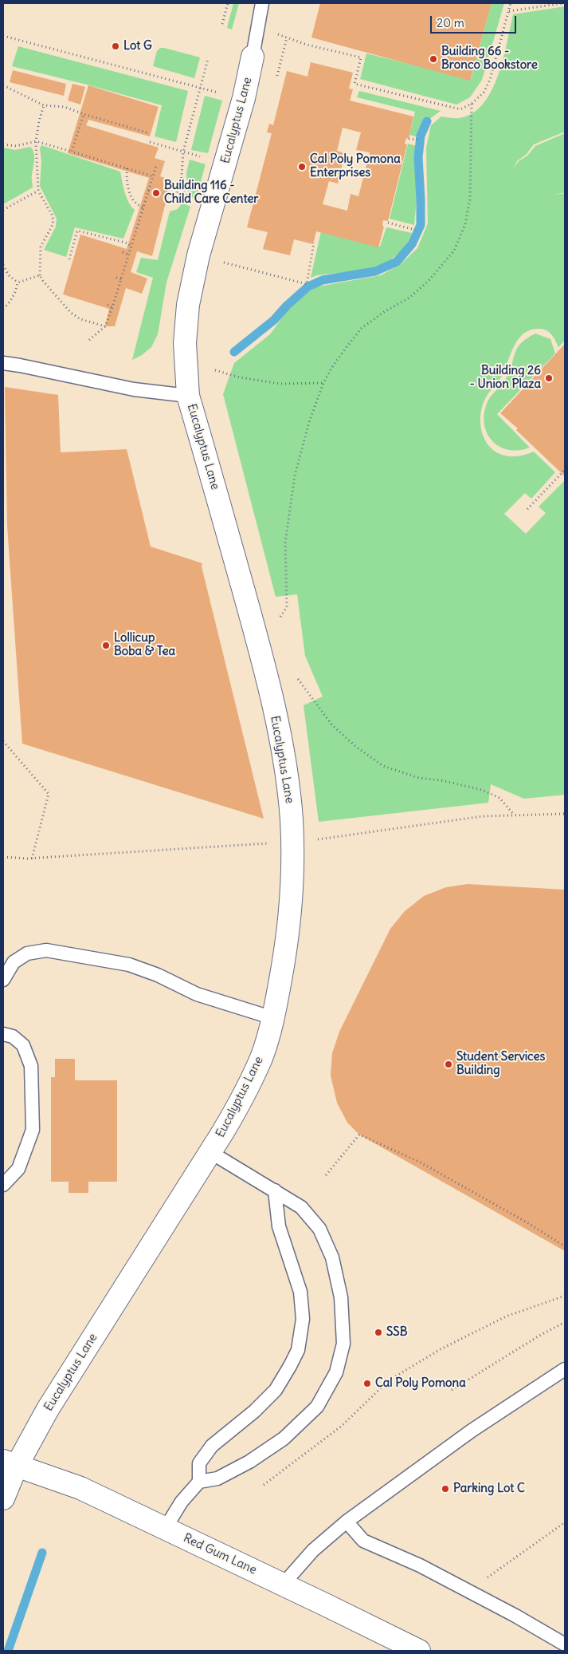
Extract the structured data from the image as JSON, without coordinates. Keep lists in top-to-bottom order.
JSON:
{
  "streets": {
    "street": ["Eucalyptus Lane", "Red Gum Lane"]
  },
  "crossings": [
    ["Eucalyptus Lane", "Red Gum Lane"]
  ],
  "places": [
    "Lot G",
    "Building 66 - Bronco Bookstore",
    "Cal Poly Pomona Enterprises",
    "Building 116 - Child Care Center",
    "Building 26 - Union Plaza",
    "Lollicup Boba & Tea",
    "Student Services Building",
    "SSB",
    "Cal Poly Pomona",
    "Parking Lot C"
  ],
  "scale_bar": "20 m"
}
